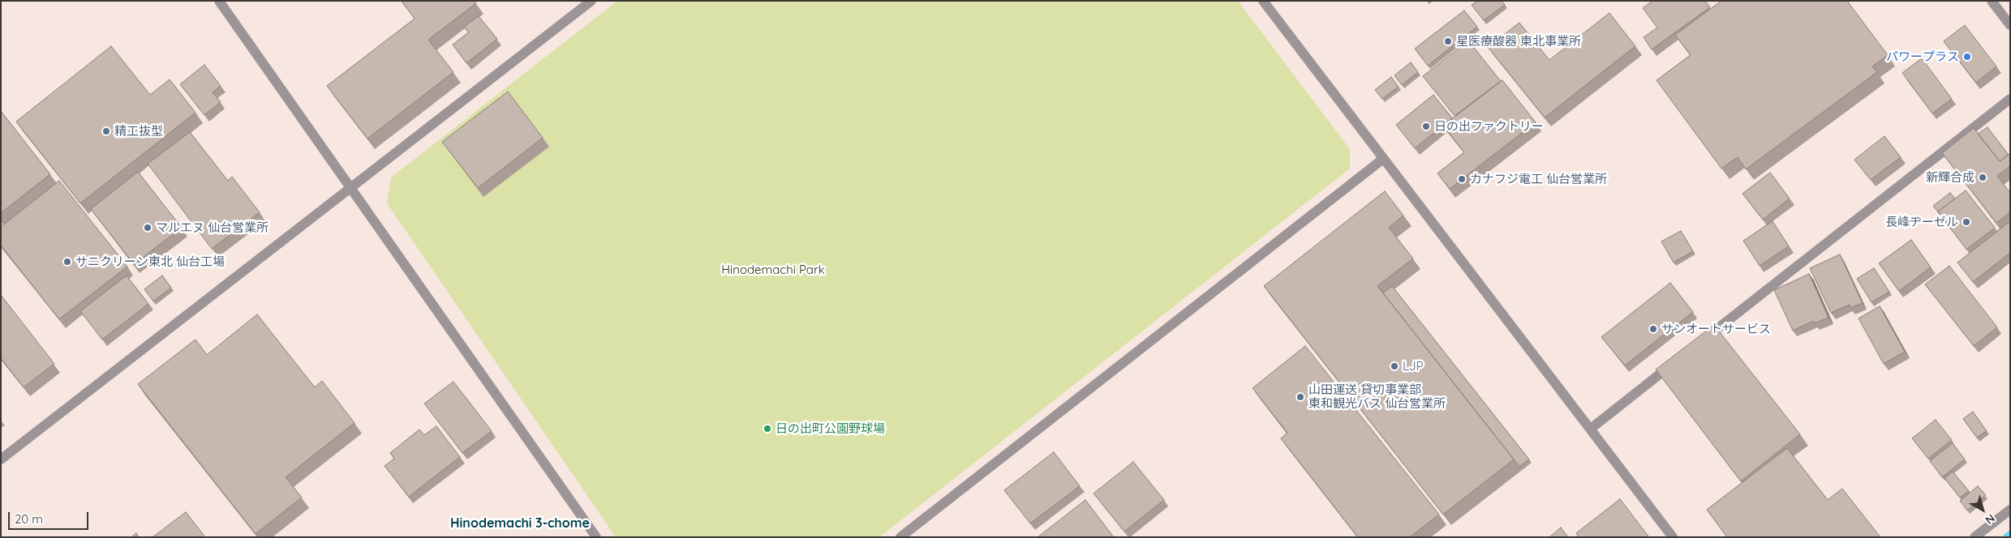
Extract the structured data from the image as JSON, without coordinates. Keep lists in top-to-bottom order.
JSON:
{
  "districts": ["Hinodemachi 3-chome"],
  "parks": ["Hinodemachi Park"],
  "places": [
    "星医療酸器 東北事業所",
    "パワープラス",
    "日の出ファクトリー",
    "精工抜型",
    "新輝合成",
    "カナフジ電工 仙台営業所",
    "長峰ヂーゼル",
    "マルエヌ 仙台営業所",
    "サニクリーン東北 仙台工場",
    "サンオートサービス",
    "LJP",
    "山田運送 貸切事業部 東和観光バス 仙台営業所",
    "日の出町公園野球場"
  ],
  "scale_bar": "20 m",
  "north": "bottom right"
}
